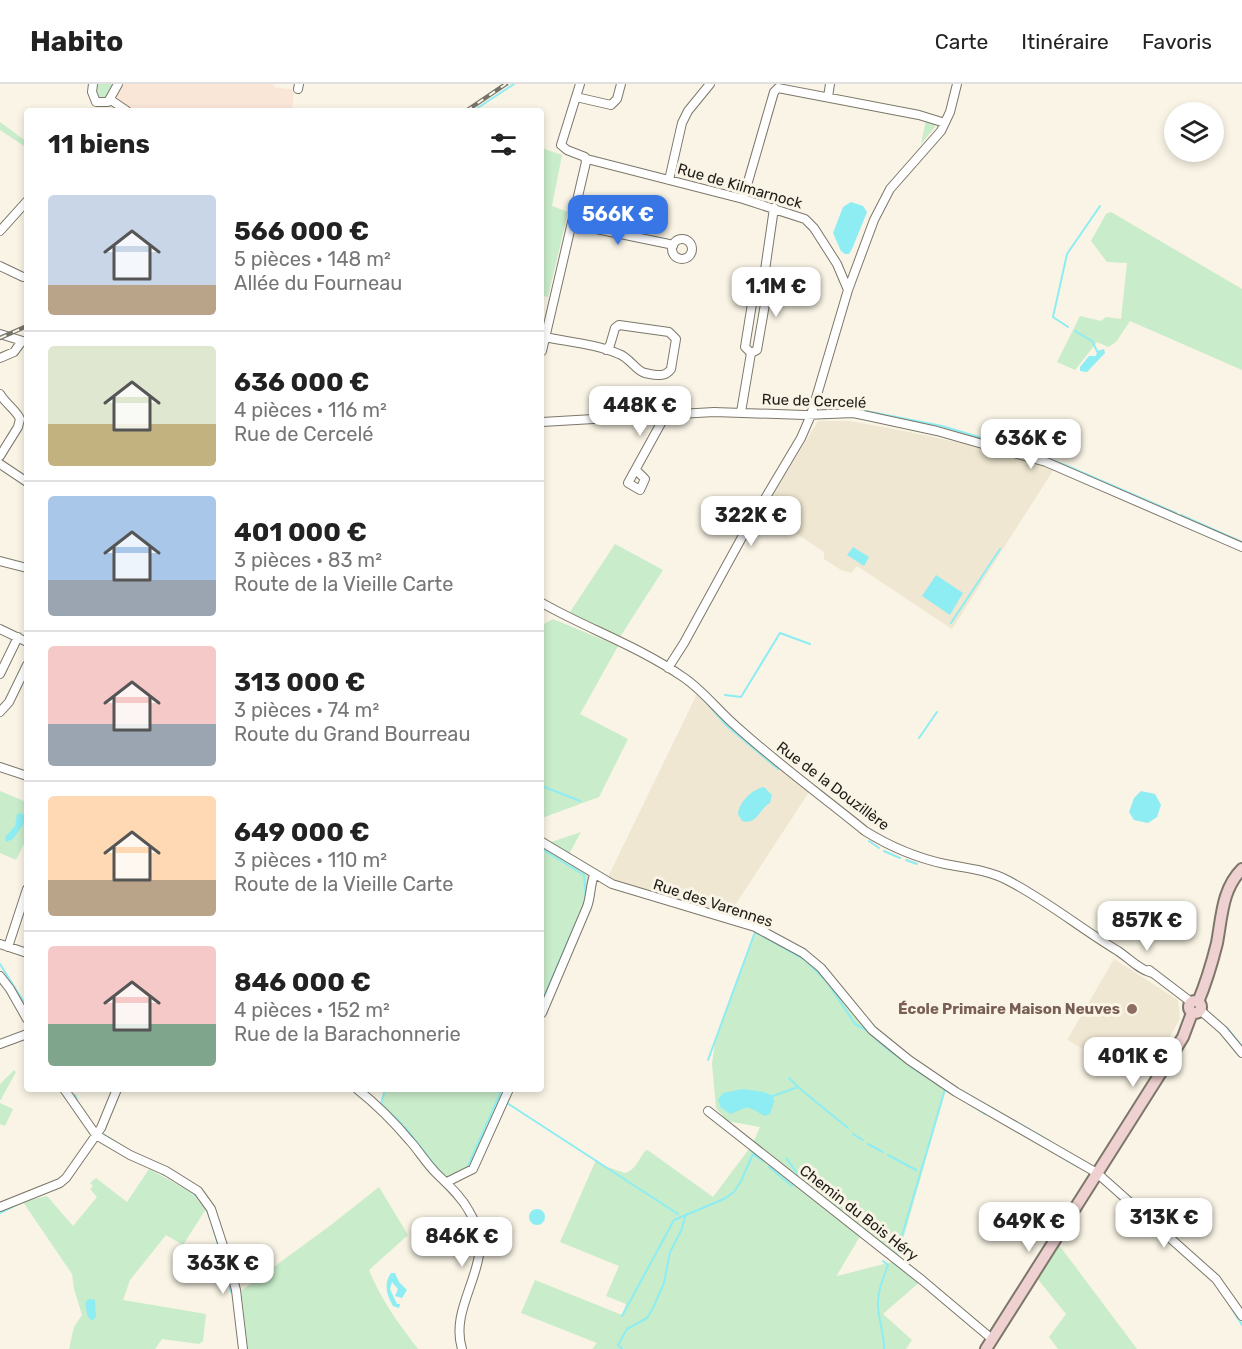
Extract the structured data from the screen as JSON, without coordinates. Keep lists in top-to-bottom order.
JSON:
{
  "streets": {
    "street": [
      "Rue de Kilmarnock",
      "Rue de Cercelé",
      "Rue de la Douzillère",
      "Rue des Varennes",
      "Chemin du Bois Héry"
    ]
  },
  "places": ["École Primaire Maison Neuves"],
  "page": {
    "header": "Habito",
    "nav": ["Carte", "Itinéraire", "Favoris"],
    "heading": "11 biens",
    "list": [
      {
        "name": "566 000 €",
        "note": "5 pièces · 148 m² · Allée du Fourneau"
      },
      {
        "name": "636 000 €",
        "note": "4 pièces · 116 m² · Rue de Cercelé"
      },
      {
        "name": "401 000 €",
        "note": "3 pièces · 83 m² · Route de la Vieille Carte"
      },
      {
        "name": "313 000 €",
        "note": "3 pièces · 74 m² · Route du Grand Bourreau"
      },
      {
        "name": "649 000 €",
        "note": "3 pièces · 110 m² · Route de la Vieille Carte"
      },
      {
        "name": "846 000 €",
        "note": "4 pièces · 152 m² · Rue de la Barachonnerie"
      }
    ],
    "price": [
      "566K €",
      "1.1M €",
      "448K €",
      "636K €",
      "322K €",
      "857K €",
      "401K €",
      "313K €",
      "649K €",
      "846K €",
      "363K €"
    ]
  }
}
